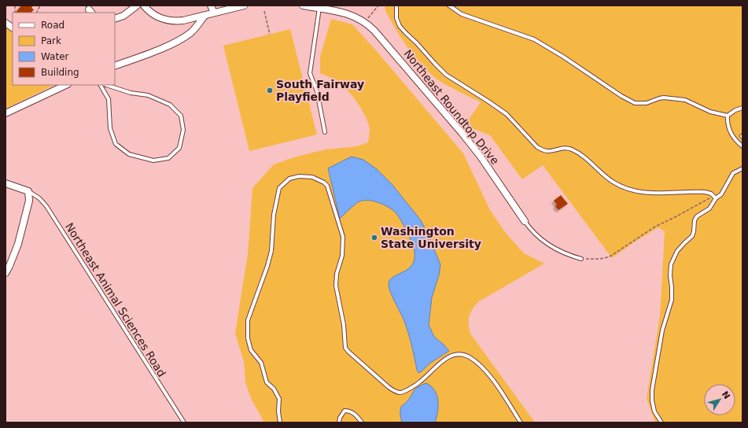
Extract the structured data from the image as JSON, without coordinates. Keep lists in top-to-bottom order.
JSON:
{
  "streets": {
    "street": ["Northeast Roundtop Drive"],
    "lane": ["Northeast Animal Sciences Road"]
  },
  "places": ["South Fairway Playfield", "Washington State University"],
  "legend": [
    "Road",
    "Park",
    "Water",
    "Building"
  ],
  "north": "top right"
}
